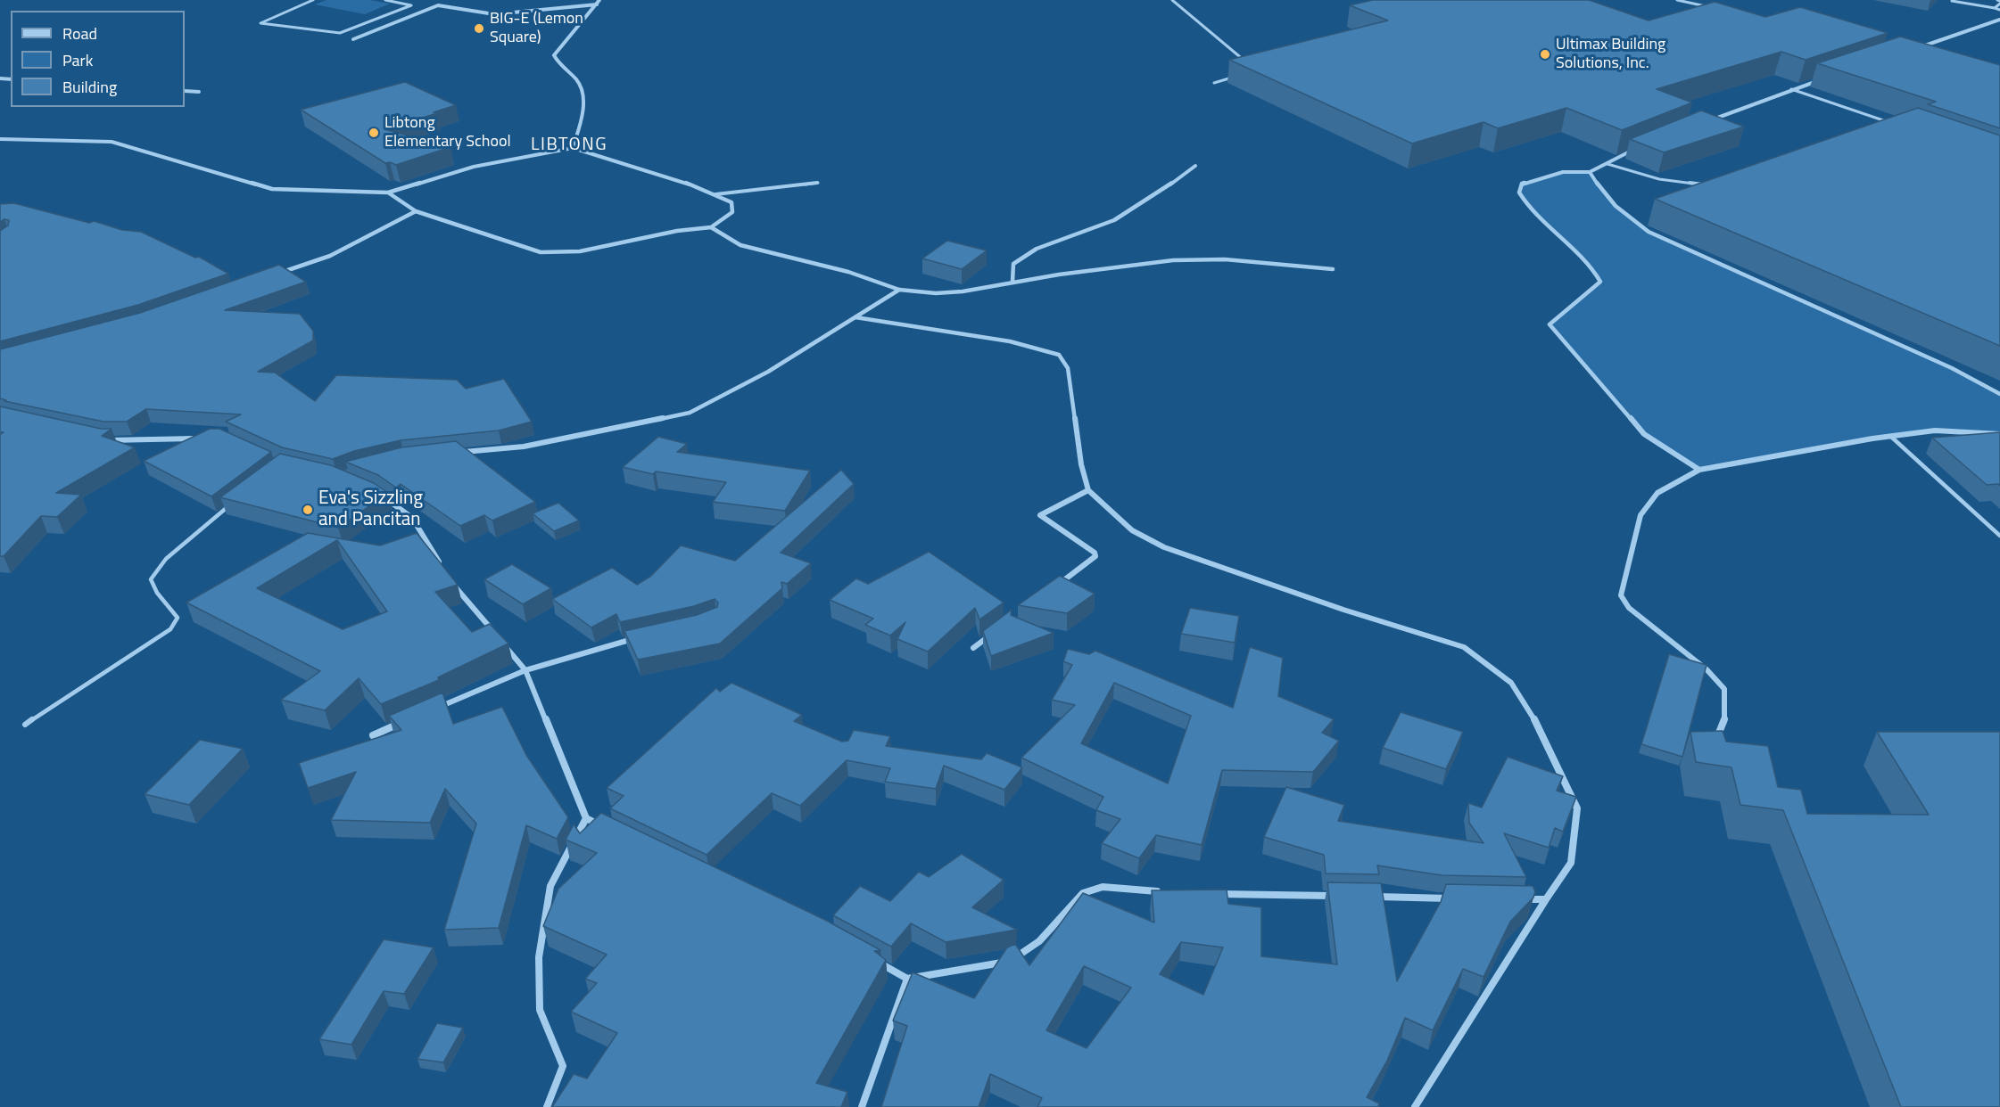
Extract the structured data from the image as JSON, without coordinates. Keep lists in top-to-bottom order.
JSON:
{
  "districts": ["LIBTONG"],
  "places": [
    "BIG-E (Lemon Square)",
    "Ultimax Building Solutions, Inc.",
    "Libtong Elementary School",
    "Eva's Sizzling and Pancitan"
  ],
  "legend": ["Road", "Park", "Building"]
}
